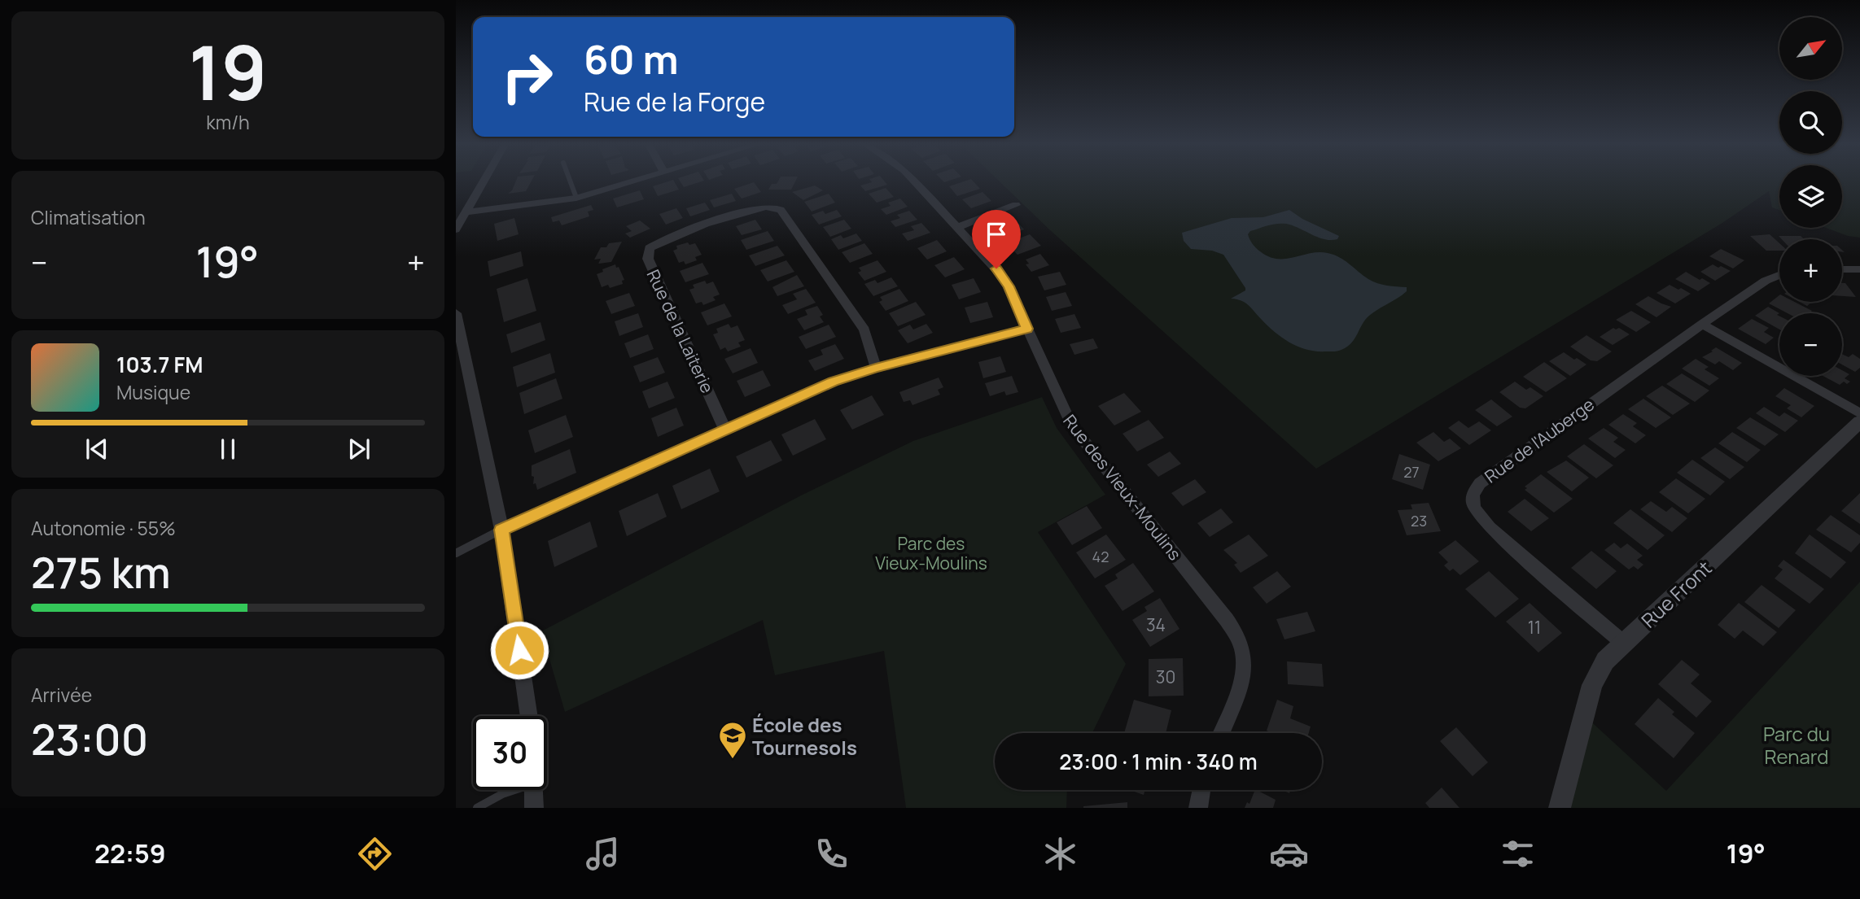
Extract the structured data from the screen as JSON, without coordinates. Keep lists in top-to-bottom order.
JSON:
{
  "streets": {
    "street": [
      "Rue de la Laiterie",
      "Rue de l'Auberge",
      "Rue des Vieux-Moulins",
      "Rue Front"
    ]
  },
  "crossings": [
    ["Rue de l'Auberge", "Rue Front"]
  ],
  "parks": ["Parc des Vieux-Moulins", "Parc du Renard"],
  "places": {
    "school or university": ["École des Tournesols"]
  },
  "house_numbers": [
    "27",
    "23",
    "42",
    "34",
    "11",
    "30"
  ],
  "north": "top right",
  "page": {
    "tile": [
      ["19", "km/h"],
      "Climatisation",
      ["Autonomie · 55%", "275 km"],
      ["Arrivée", "23:00"]
    ],
    "map_buttons": ["+", "−"],
    "turn": ["60 m", "Rue de la Forge"],
    "heat": ["−", "19°", "+"],
    "song": ["103.7 FM", "Musique"],
    "limit": "30",
    "trip": "23:00 · 1 min · 340 m",
    "tabs": ["22:59", "19°"]
  }
}
